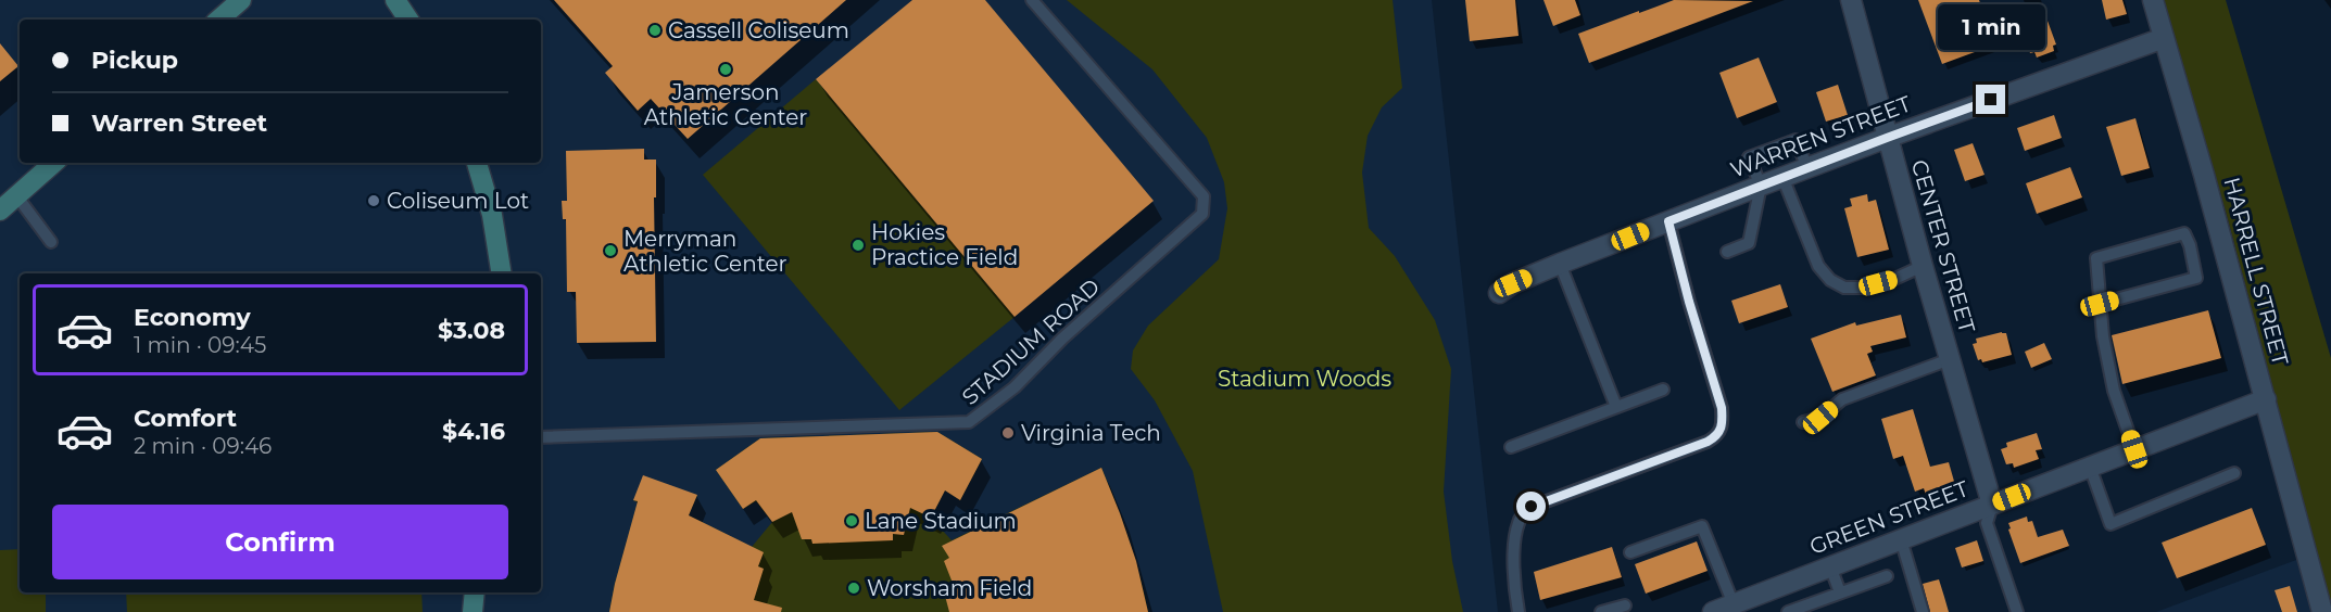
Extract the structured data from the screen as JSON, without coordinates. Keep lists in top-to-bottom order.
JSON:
{
  "streets": {
    "street": [
      "WARREN STREET",
      "CENTER STREET",
      "HARRELL STREET",
      "GREEN STREET"
    ],
    "lane": ["STADIUM ROAD"]
  },
  "crossings": [
    ["WARREN STREET", "CENTER STREET"],
    ["WARREN STREET", "HARRELL STREET"],
    ["CENTER STREET", "GREEN STREET"],
    ["HARRELL STREET", "GREEN STREET"]
  ],
  "parks": ["Stadium Woods"],
  "places": [
    "Cassell Coliseum",
    "Jamerson Athletic Center",
    "Coliseum Lot",
    "Hokies Practice Field",
    "Merryman Athletic Center",
    "Virginia Tech",
    "Lane Stadium",
    "Worsham Field"
  ],
  "page": {
    "bubble": "1 min",
    "banner": ["Pickup", "Warren Street"],
    "list": [
      {
        "name": "Economy",
        "note": "1 min · 09:45",
        "value": "$3.08"
      },
      {
        "name": "Comfort",
        "note": "2 min · 09:46",
        "value": "$4.16"
      }
    ],
    "buttons": "Confirm"
  }
}
